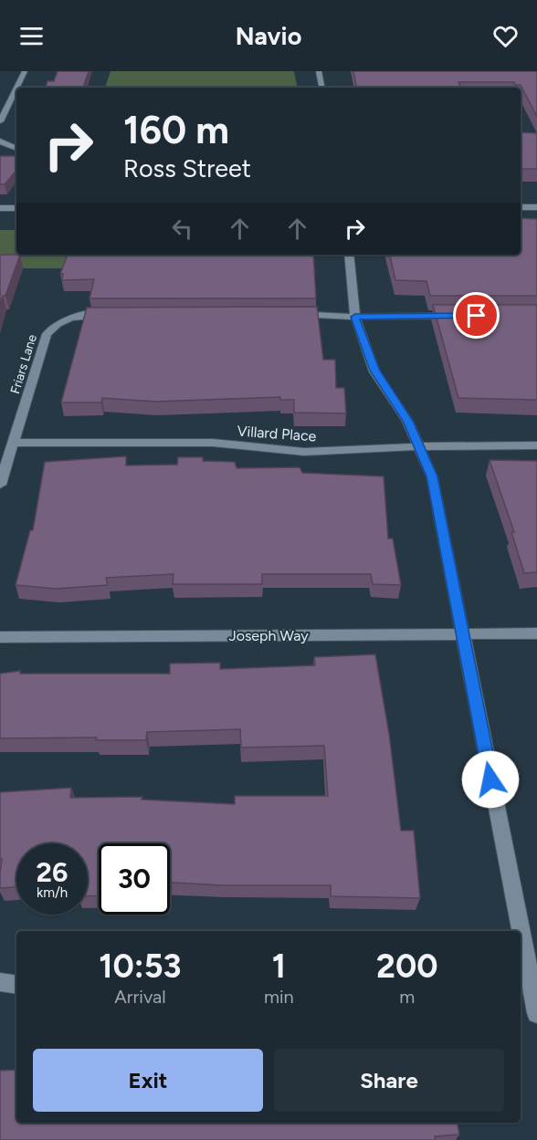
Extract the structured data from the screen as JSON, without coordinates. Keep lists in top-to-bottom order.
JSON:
{
  "streets": {
    "street": ["Friars Lane", "Villard Place", "Joseph Way"]
  },
  "crossings": [
    ["Friars Lane", "Villard Place"]
  ],
  "page": {
    "header": "Navio",
    "turn": ["160 m", "Ross Street"],
    "speed": "26 km/h",
    "limit": "30",
    "eta": [
      "10:53",
      "Arrival",
      "1",
      "min",
      "200",
      "m"
    ],
    "buttons": ["Exit", "Share"]
  }
}
